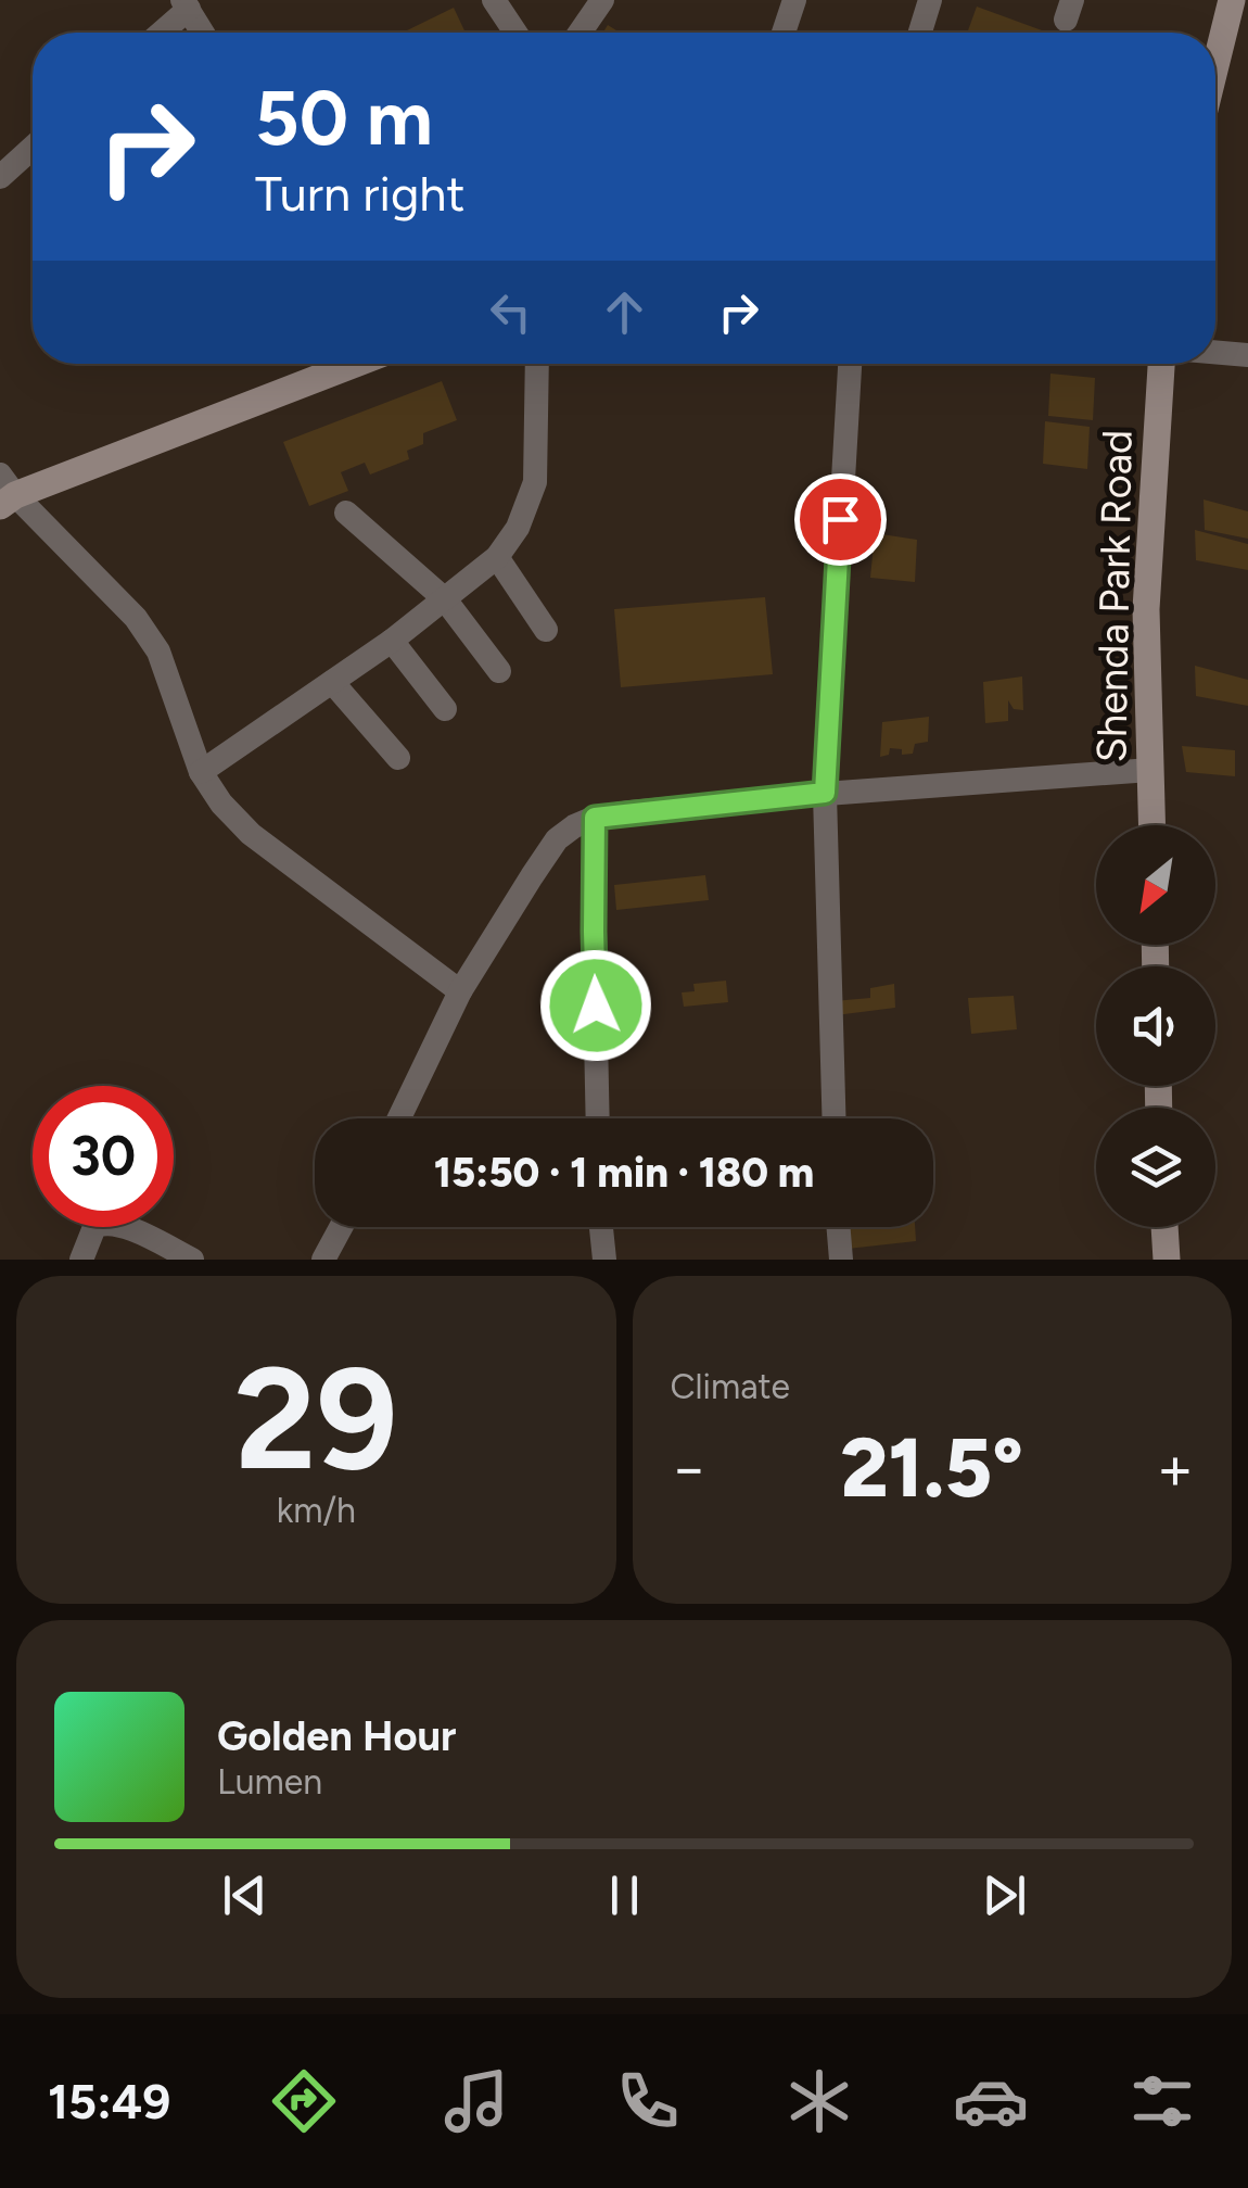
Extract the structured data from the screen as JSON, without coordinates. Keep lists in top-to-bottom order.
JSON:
{
  "streets": {
    "main road": ["Shenda Park Road"]
  },
  "north": "bottom left",
  "page": {
    "turn": ["50 m", "Turn right"],
    "limit": "30",
    "trip": "15:50 · 1 min · 180 m",
    "tile": [
      ["29", "km/h"],
      "Climate"
    ],
    "heat": ["−", "21.5°", "+"],
    "song": ["Golden Hour", "Lumen"],
    "tabs": "15:49"
  }
}
